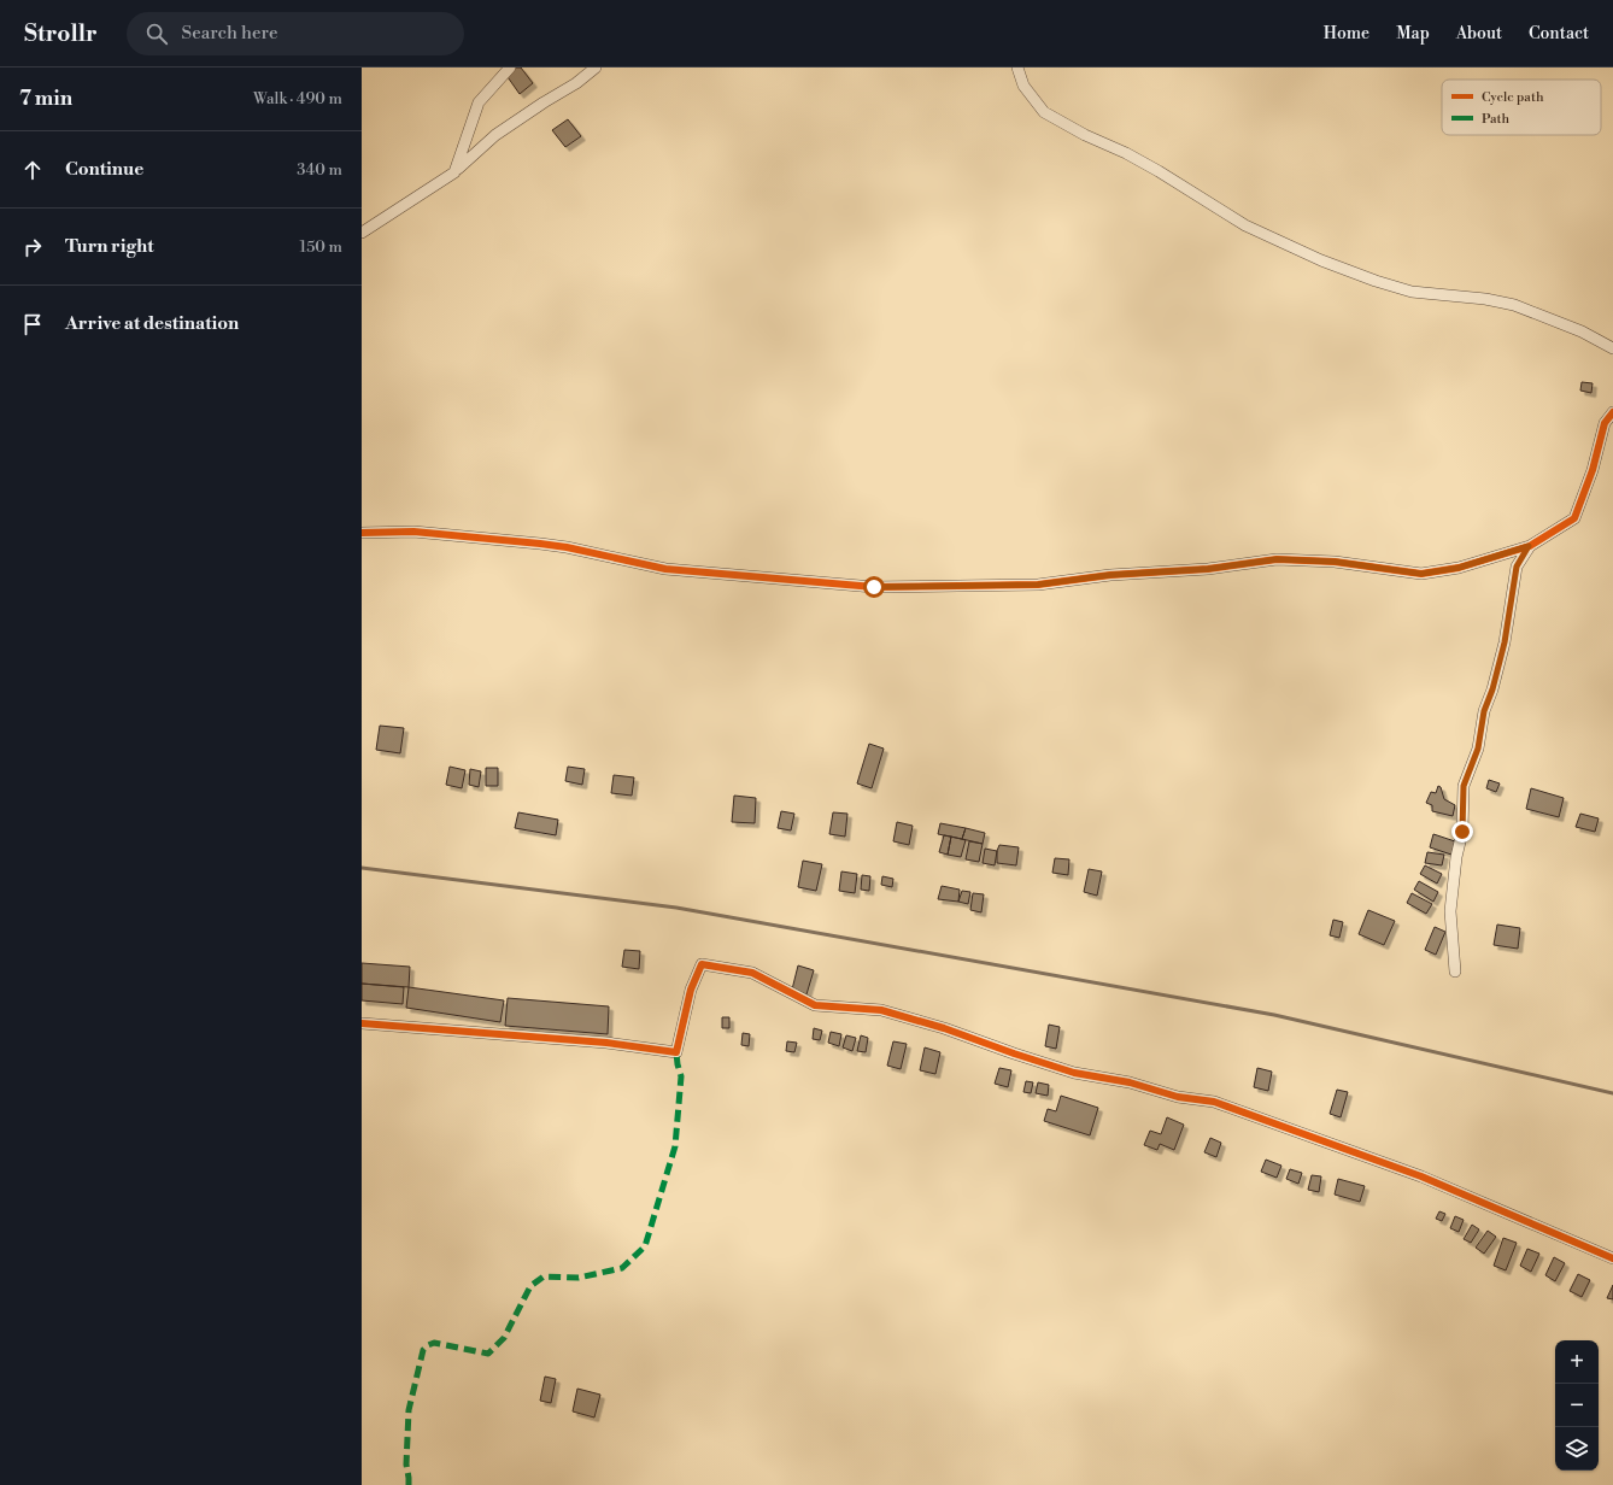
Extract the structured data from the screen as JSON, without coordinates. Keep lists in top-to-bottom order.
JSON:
{
  "legend": ["Cycle path", "Path"],
  "page": {
    "header": "Strollr",
    "search": "Search here",
    "nav": [
      "Home",
      "Map",
      "About",
      "Contact"
    ],
    "heading": ["7 min", "Walk · 490 m"],
    "list": [
      ["Continue", "340 m"],
      ["Turn right", "150 m"],
      "Arrive at destination"
    ],
    "map_buttons": ["+", "−"]
  }
}
